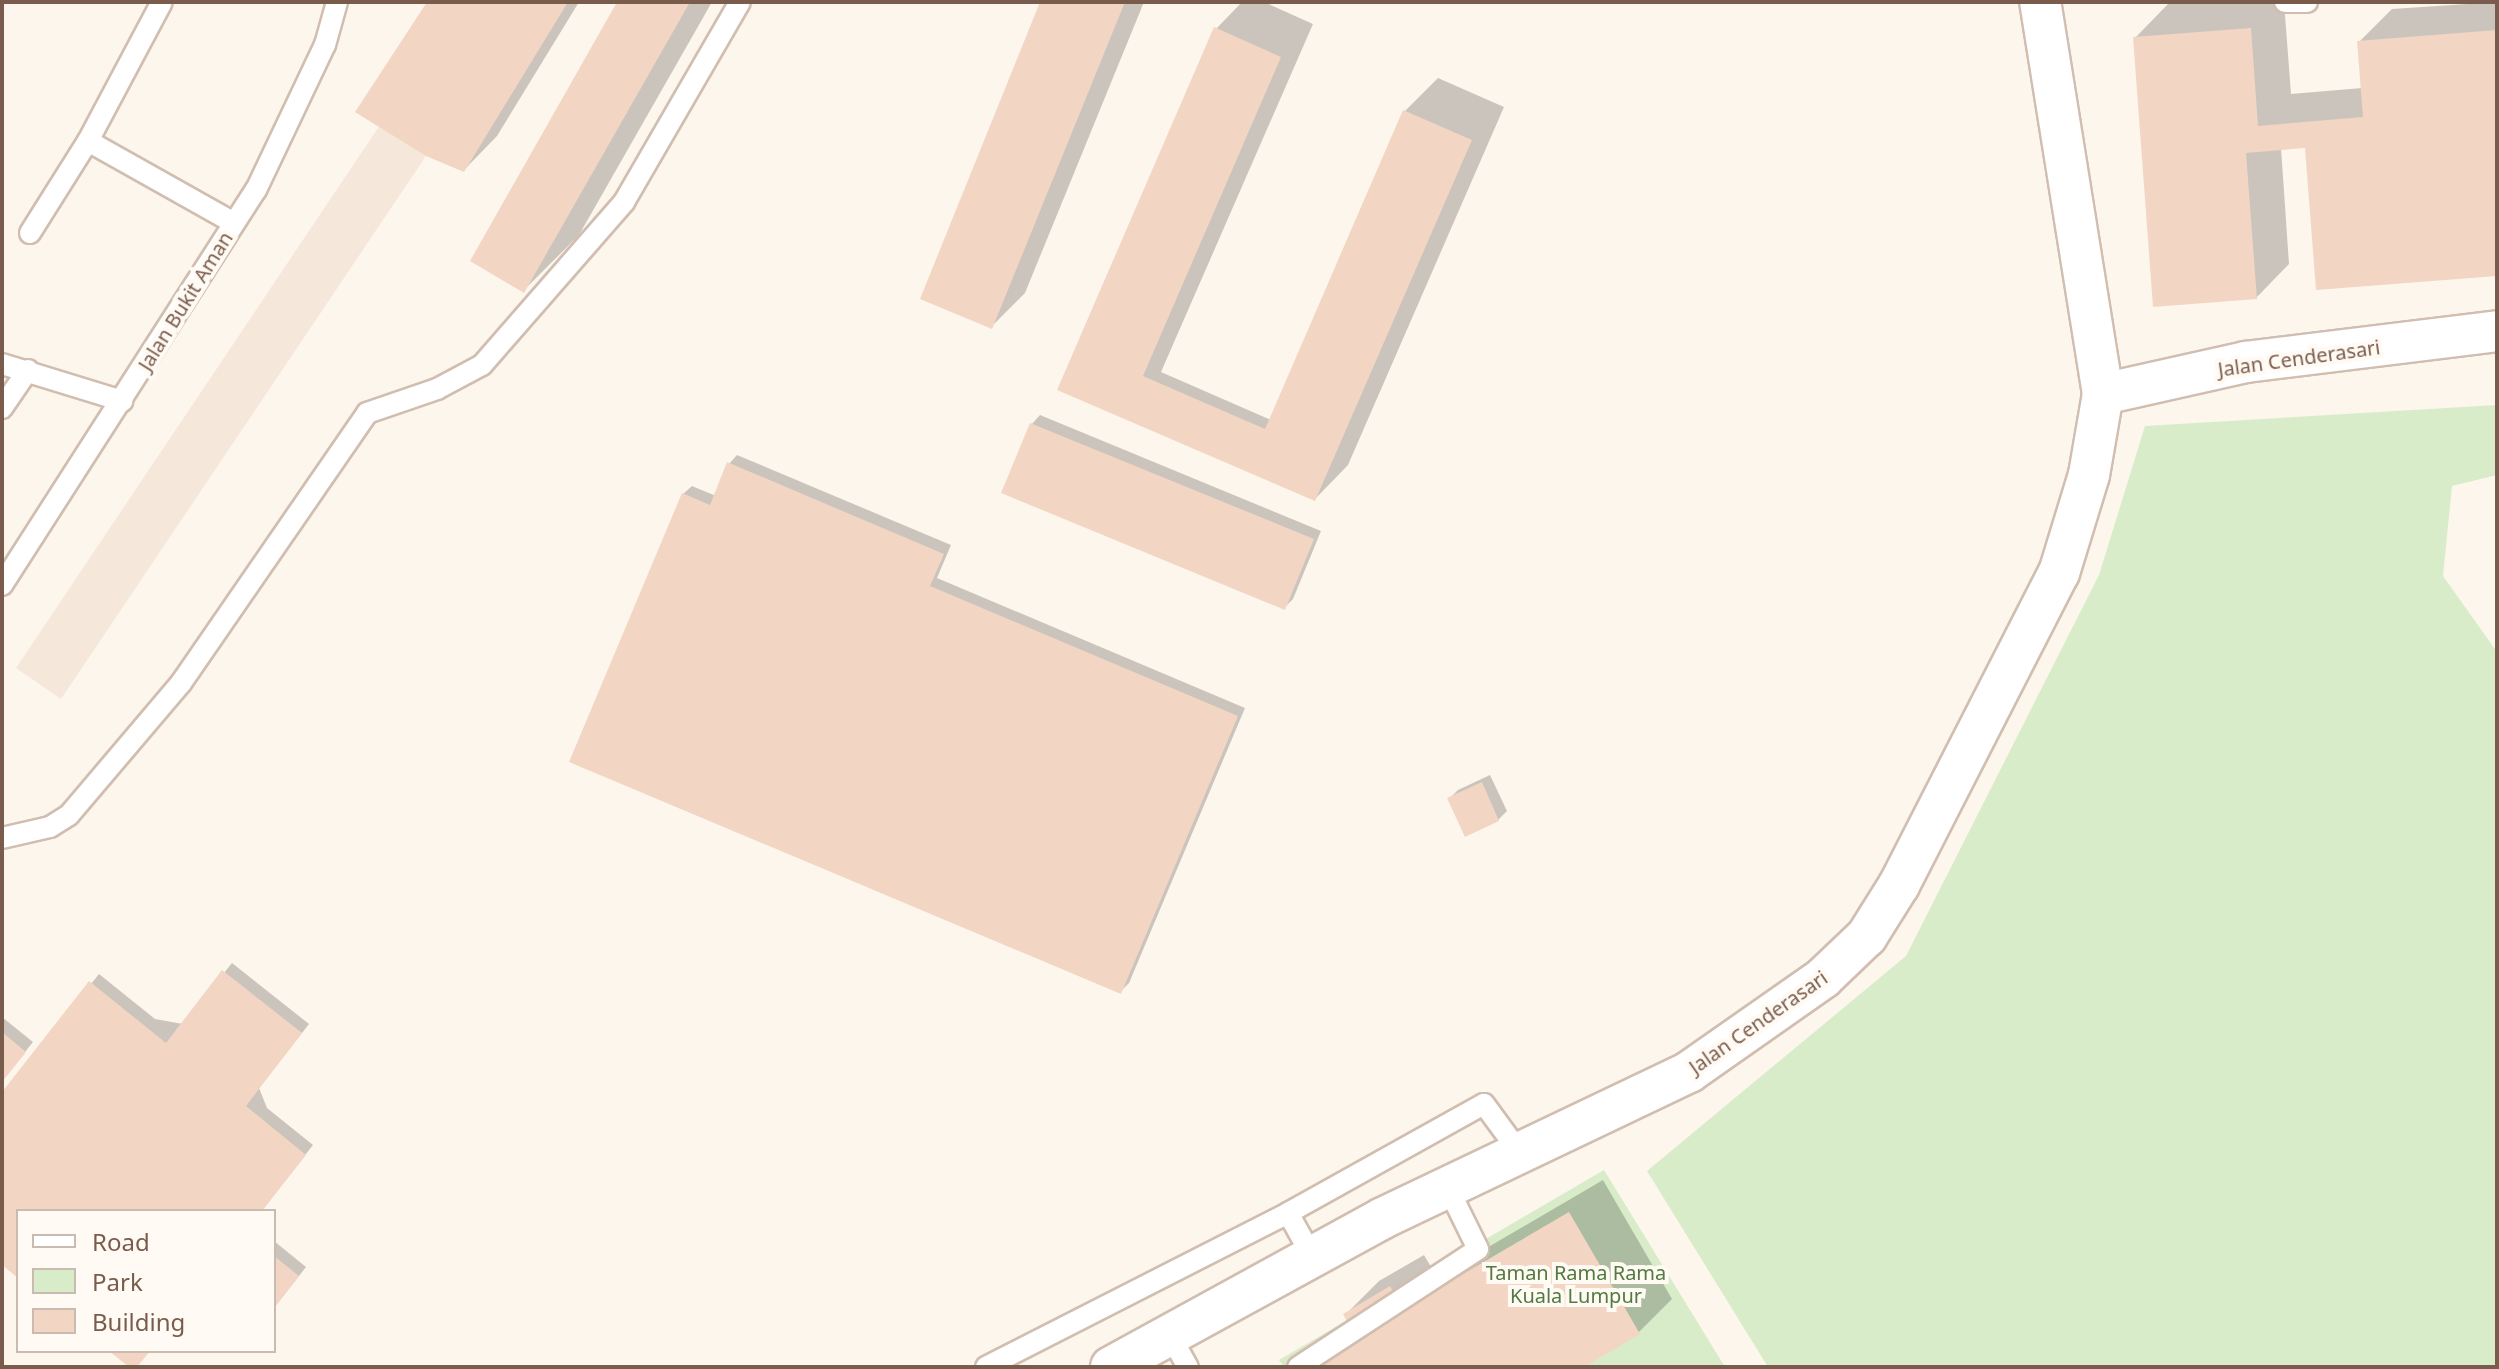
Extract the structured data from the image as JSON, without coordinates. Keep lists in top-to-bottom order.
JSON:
{
  "streets": {
    "street": ["Jalan Cenderasari"],
    "lane": ["Jalan Bukit Aman"]
  },
  "parks": ["Taman Rama Rama Kuala Lumpur"],
  "legend": ["Road", "Park", "Building"]
}
